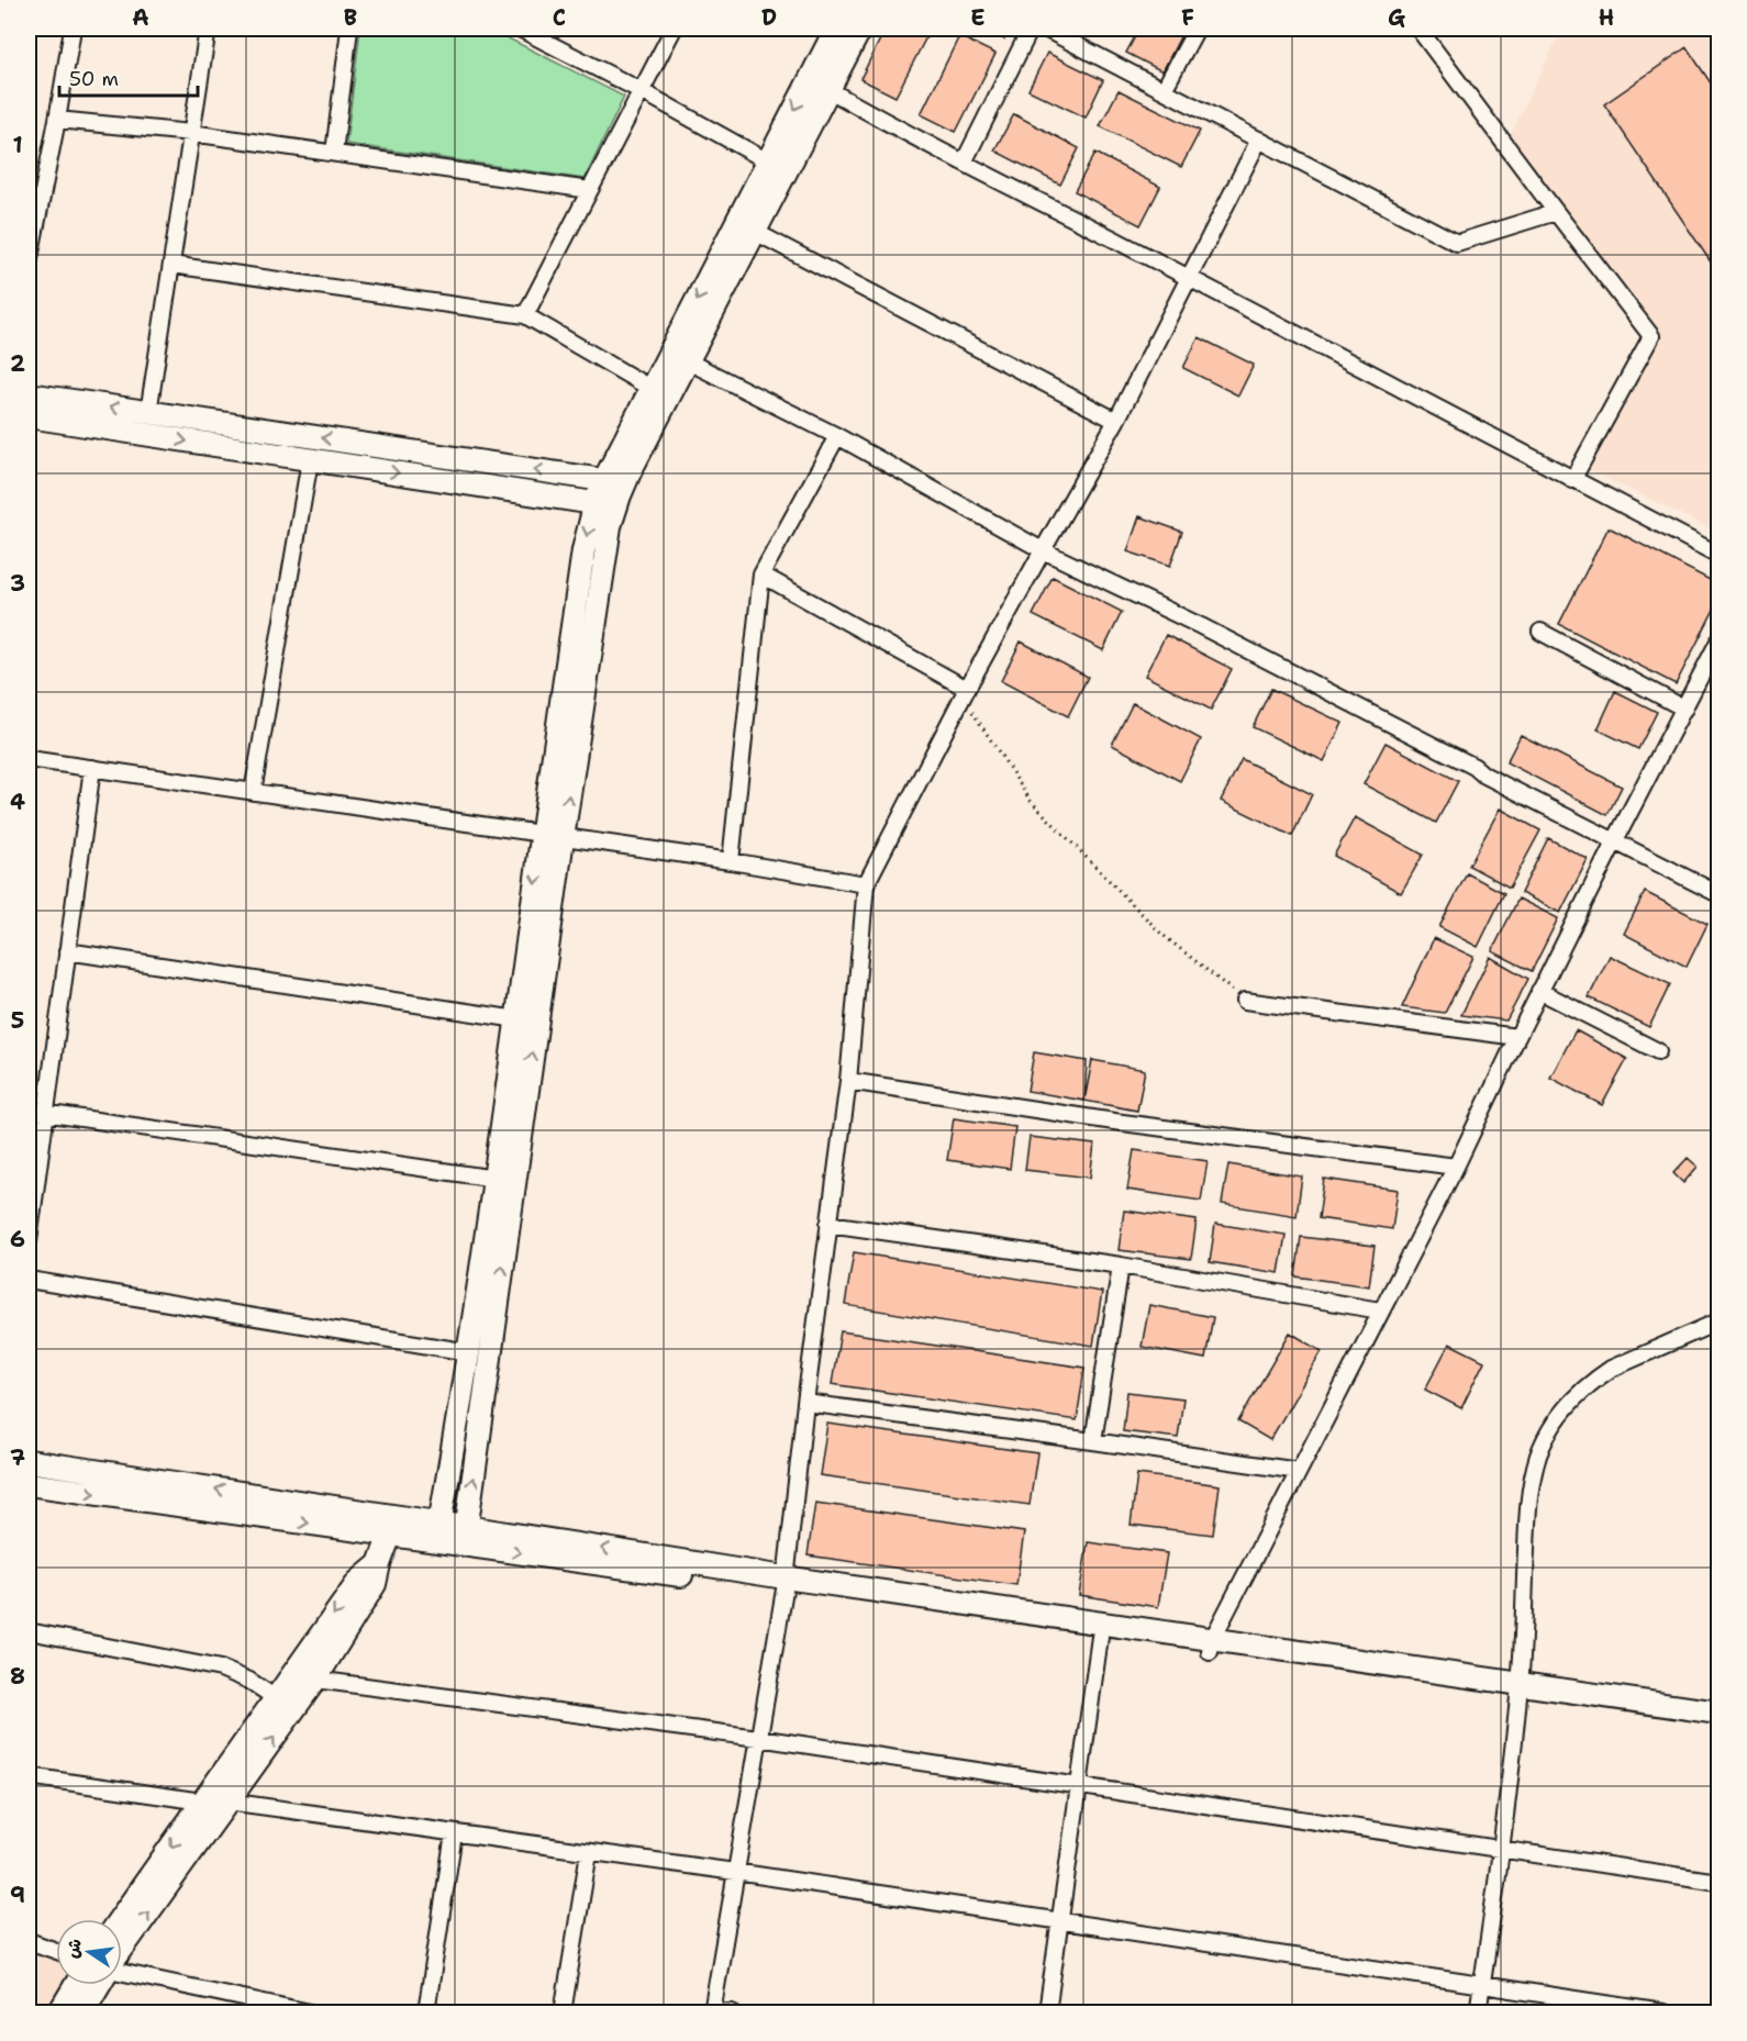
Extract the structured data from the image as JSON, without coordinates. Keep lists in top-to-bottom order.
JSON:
{
  "scale_bar": "50 m",
  "north": "left",
  "grid": {
    "columns": [
      "A",
      "B",
      "C",
      "D",
      "E",
      "F",
      "G",
      "H"
    ],
    "rows": [
      "1",
      "2",
      "3",
      "4",
      "5",
      "6",
      "7",
      "8",
      "9"
    ]
  }
}
